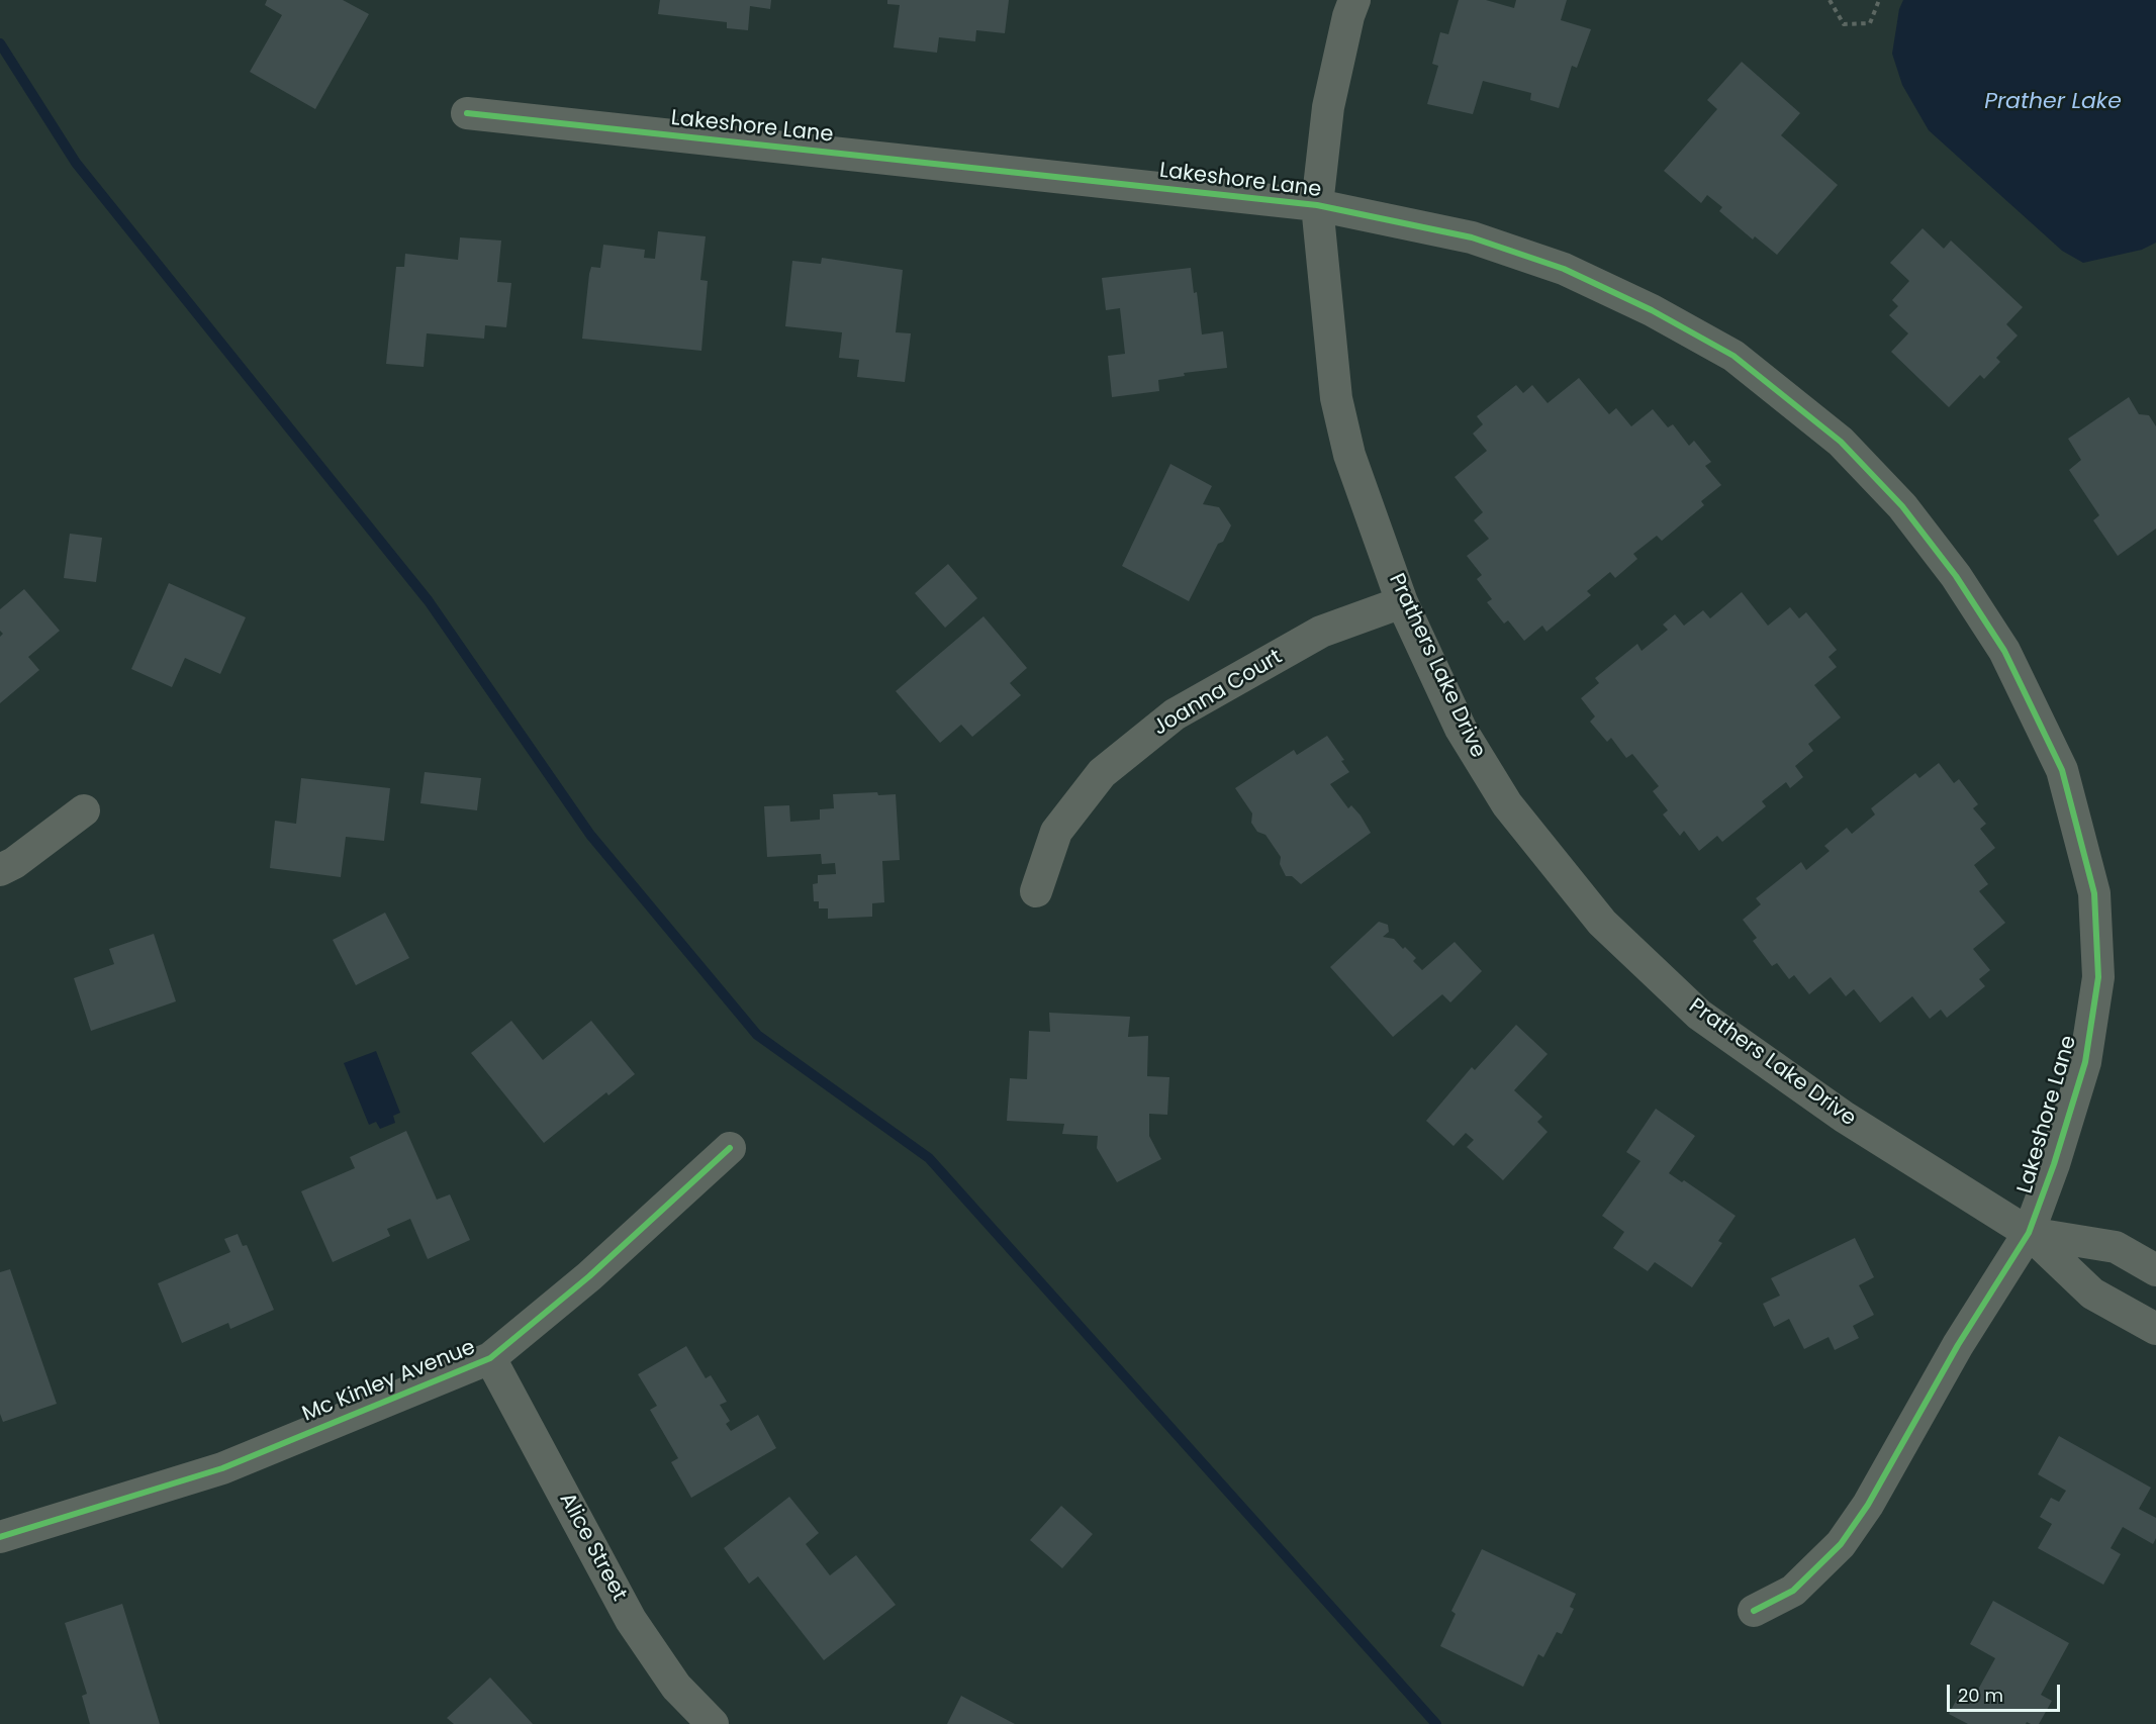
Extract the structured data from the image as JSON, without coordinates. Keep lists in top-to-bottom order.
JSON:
{
  "streets": {
    "street": [
      "Lakeshore Lane",
      "Prathers Lake Drive",
      "Joanna Court",
      "Mc Kinley Avenue",
      "Alice Street"
    ]
  },
  "crossings": [
    ["Lakeshore Lane", "Prathers Lake Drive"],
    ["Prathers Lake Drive", "Joanna Court"],
    ["Mc Kinley Avenue", "Alice Street"]
  ],
  "water": ["Prather Lake"],
  "scale_bar": "20 m"
}
